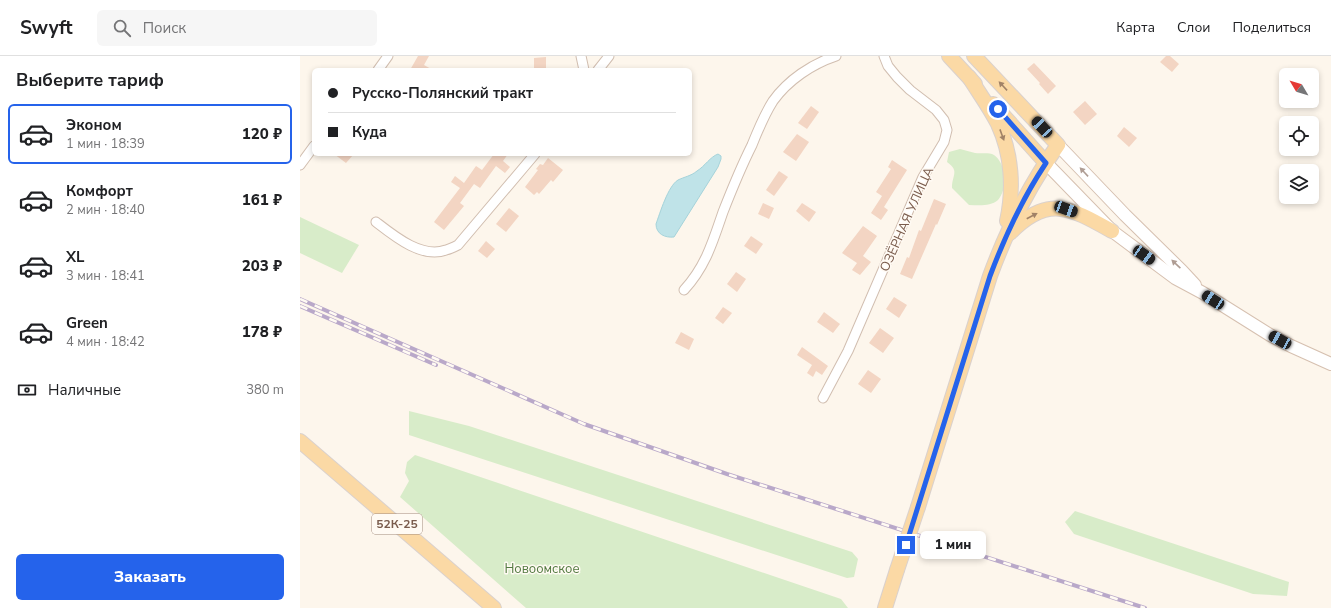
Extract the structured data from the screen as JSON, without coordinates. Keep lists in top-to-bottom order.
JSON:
{
  "streets": {
    "main road": ["52К-25"],
    "street": ["ОЗЁРНАЯ УЛИЦА"]
  },
  "parks": ["Новоомское"],
  "north": "top left",
  "page": {
    "header": "Swyft",
    "search": "Поиск",
    "nav": ["Карта", "Слои", "Поделиться"],
    "heading": "Выберите тариф",
    "banner": ["Русско-Полянский тракт", "Куда"],
    "list": [
      {
        "name": "Эконом",
        "note": "1 мин · 18:39",
        "value": "120 ₽"
      },
      {
        "name": "Комфорт",
        "note": "2 мин · 18:40",
        "value": "161 ₽"
      },
      {
        "name": "XL",
        "note": "3 мин · 18:41",
        "value": "203 ₽"
      },
      {
        "name": "Green",
        "note": "4 мин · 18:42",
        "value": "178 ₽"
      }
    ],
    "pay": ["Наличные", "380 m"],
    "bubble": "1 мин",
    "buttons": "Заказать"
  }
}
